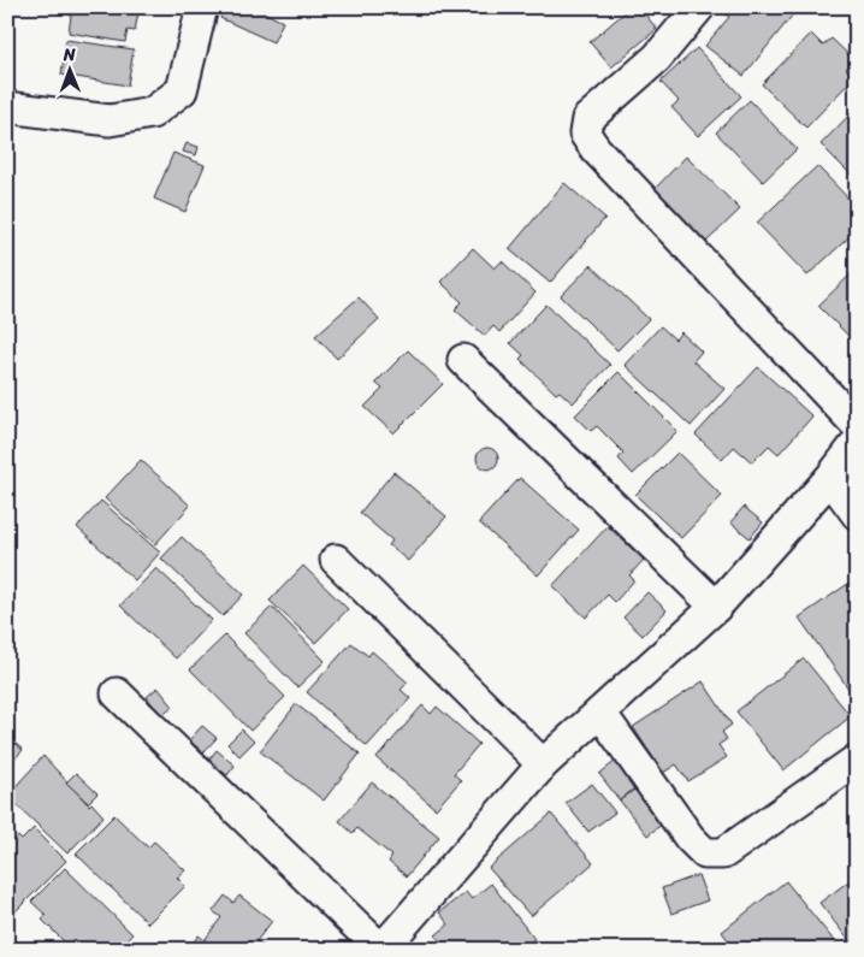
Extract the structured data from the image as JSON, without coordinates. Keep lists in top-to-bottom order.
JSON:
{
  "north": "top"
}
